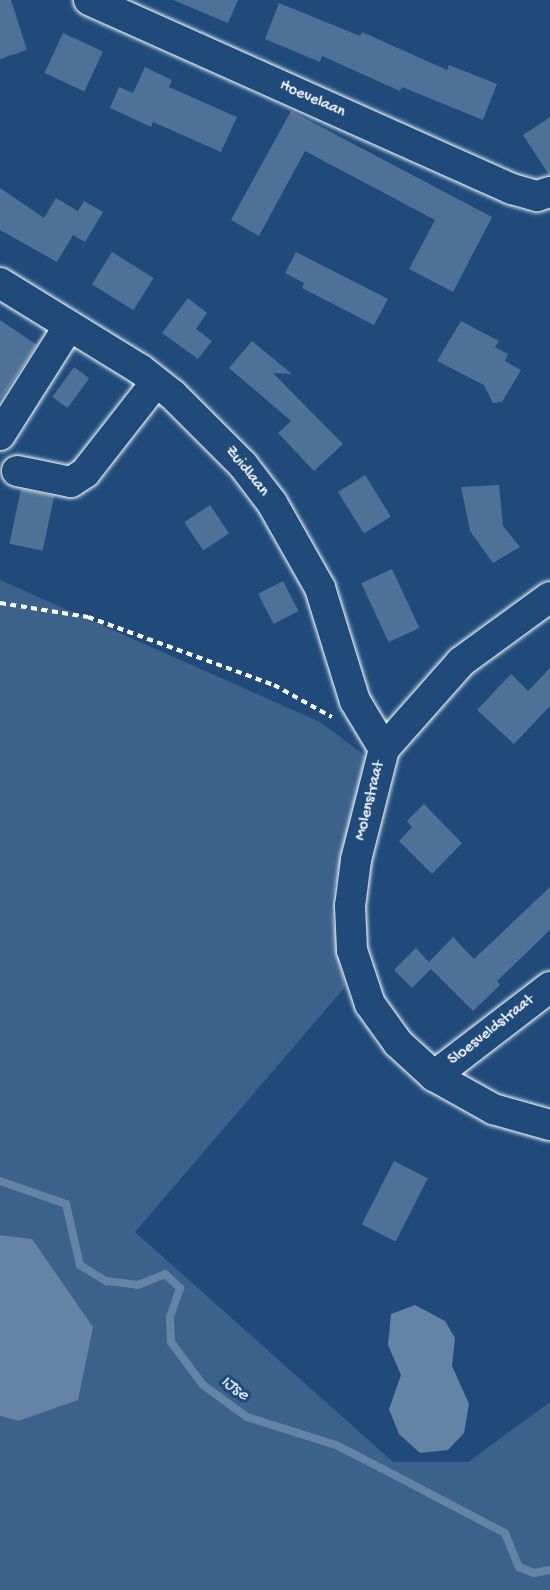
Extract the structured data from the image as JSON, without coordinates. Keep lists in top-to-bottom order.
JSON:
{
  "streets": {
    "street": [
      "Hoevelaan",
      "Zuidlaan",
      "Molenstraat",
      "Sloesveldstraat"
    ]
  },
  "crossings": [
    ["Zuidlaan", "Molenstraat"],
    ["Molenstraat", "Sloesveldstraat"]
  ],
  "water": ["IJse"]
}
